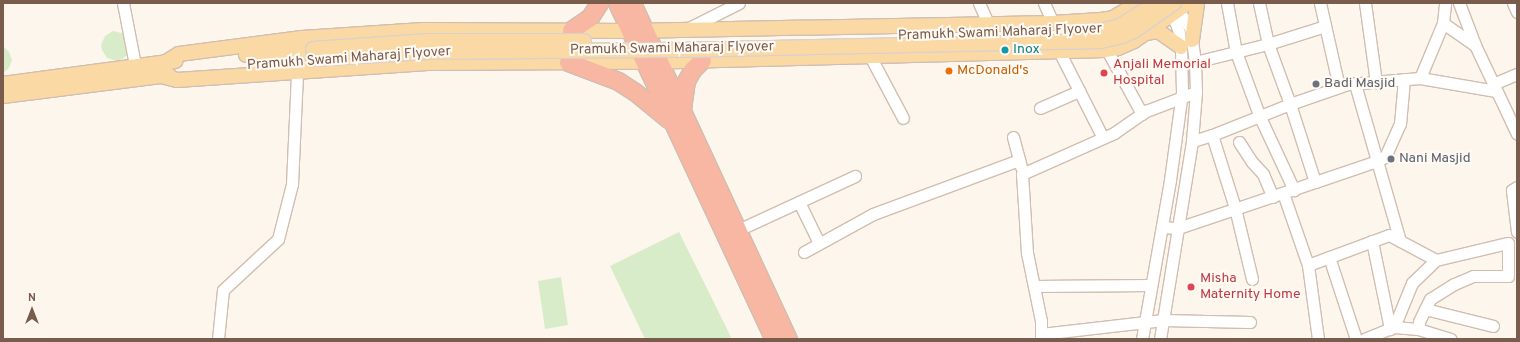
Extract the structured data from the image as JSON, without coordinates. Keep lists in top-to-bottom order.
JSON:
{
  "streets": {
    "main road": ["Pramukh Swami Maharaj Flyover"]
  },
  "places": [
    "Inox",
    "McDonald's",
    "Anjali Memorial Hospital",
    "Badi Masjid",
    "Nani Masjid",
    "Misha Maternity Home"
  ],
  "north": "top"
}
